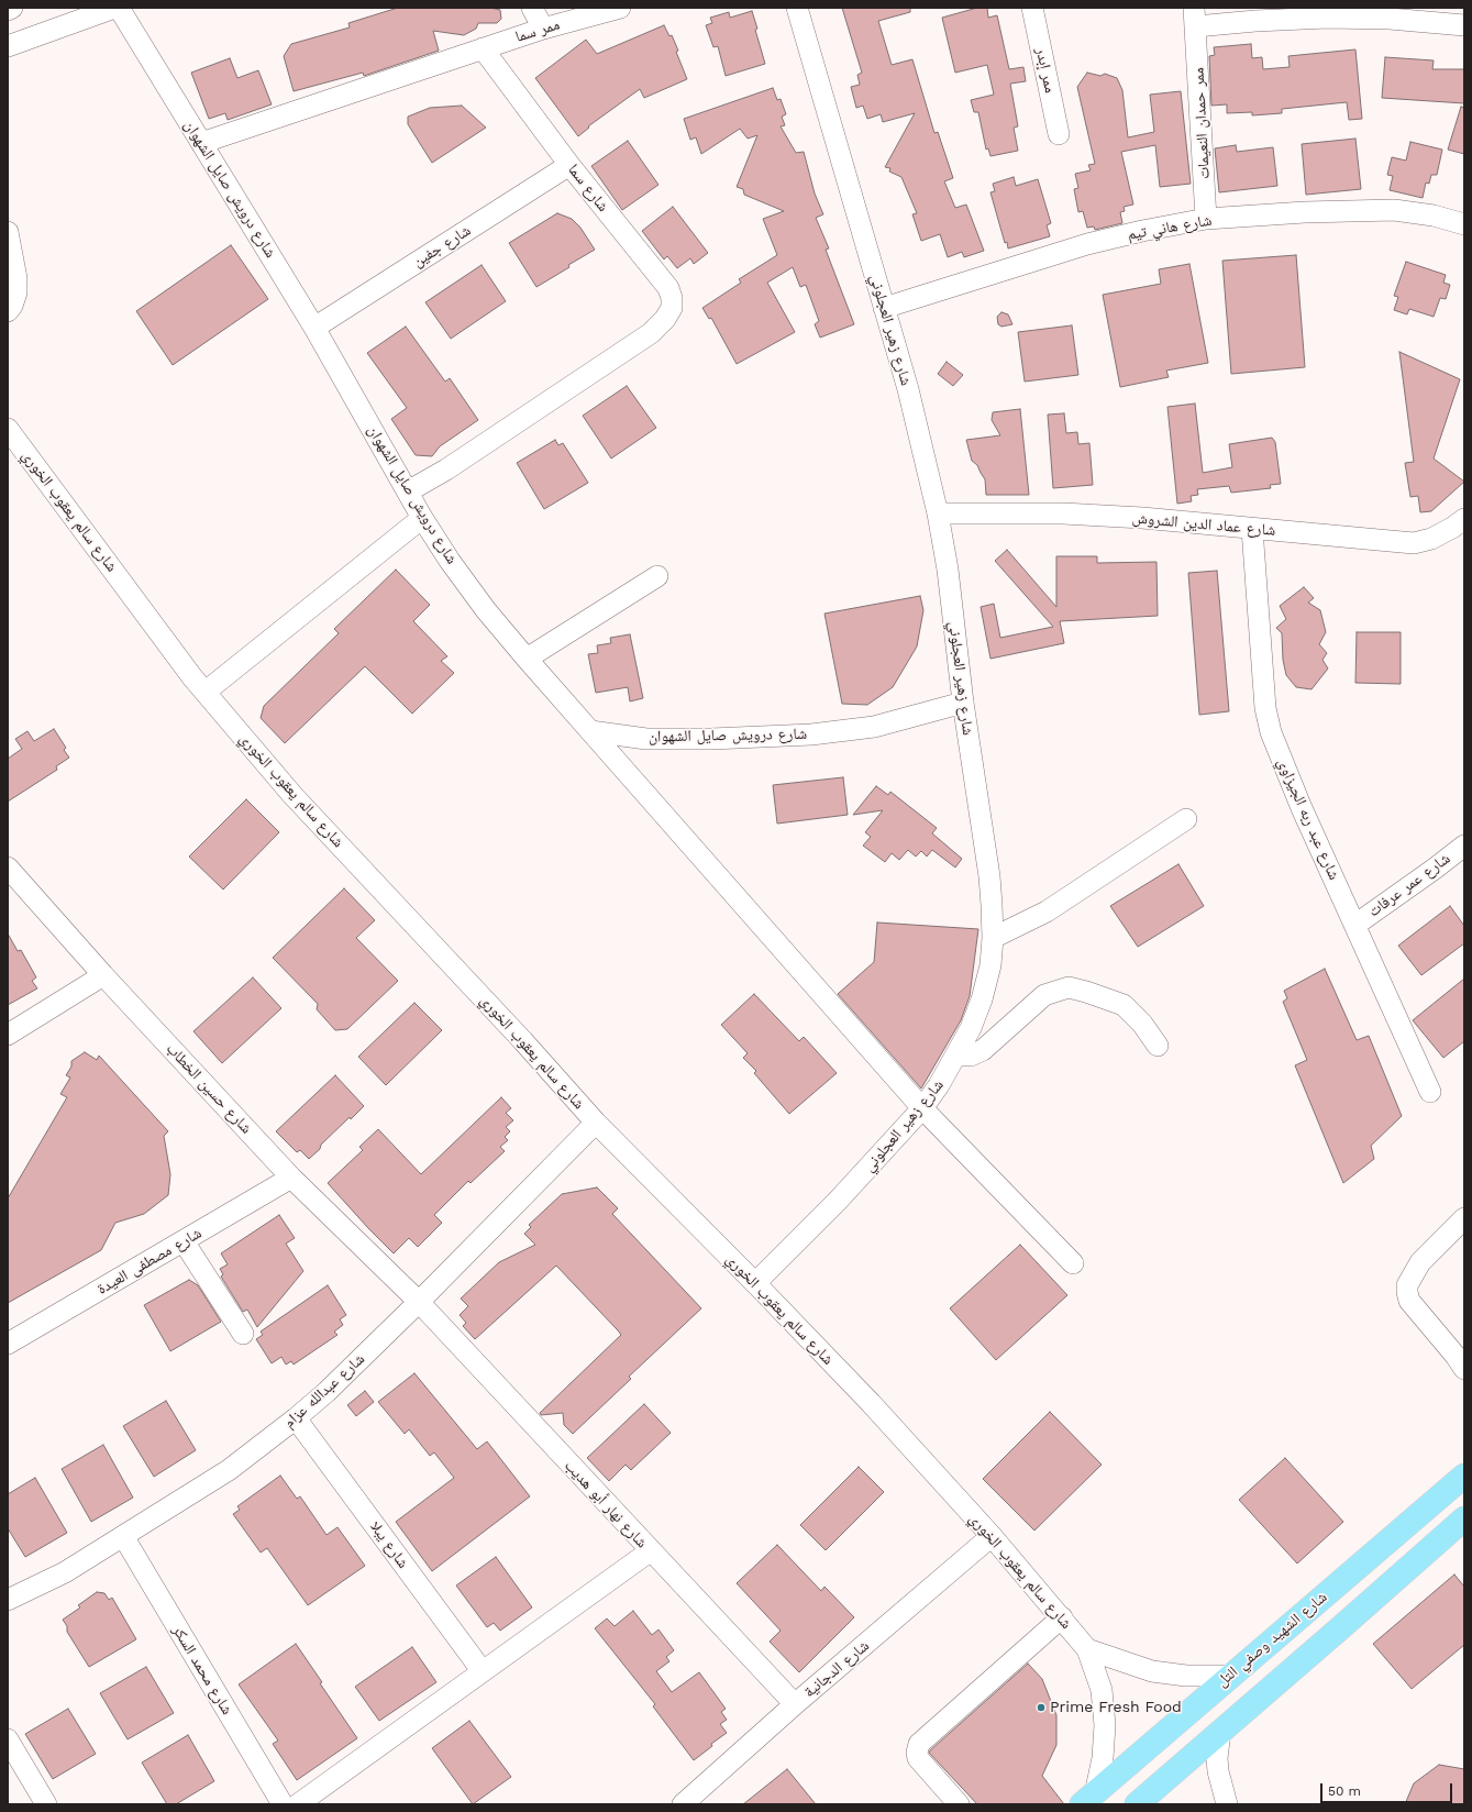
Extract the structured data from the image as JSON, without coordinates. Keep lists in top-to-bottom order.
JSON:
{
  "streets": {
    "main road": ["شارع الشهيد وصفي التل"],
    "street": [
      "ممر سما",
      "ممر إبدر",
      "ممر حمدان النعيمات",
      "شارع سما",
      "شارع درويش صايل الشهوان",
      "شارع هاني تيم",
      "شارع جفين",
      "شارع زهير العجلوني",
      "شارع سالم يعقوب الخوري",
      "شارع عماد الدين الشروش",
      "شارع عبد ربه الجيزاوي",
      "شارع عمر عرفات",
      "شارع حسين الخطاب",
      "شارع مصطفى العيدة",
      "شارع عبدالله عزام",
      "شارع نهار أبو هديب",
      "شارع يبلا",
      "شارع الدجانية",
      "شارع محمد السكر"
    ]
  },
  "crossings": [
    ["ممر سما", "شارع سما"],
    ["ممر حمدان النعيمات", "شارع هاني تيم"],
    ["شارع سما", "شارع درويش صايل الشهوان"],
    ["شارع سما", "شارع جفين"],
    ["شارع درويش صايل الشهوان", "شارع جفين"],
    ["شارع درويش صايل الشهوان", "شارع زهير العجلوني"],
    ["شارع هاني تيم", "شارع زهير العجلوني"],
    ["شارع زهير العجلوني", "شارع سالم يعقوب الخوري"],
    ["شارع زهير العجلوني", "شارع عماد الدين الشروش"],
    ["شارع سالم يعقوب الخوري", "شارع عبدالله عزام"],
    ["شارع سالم يعقوب الخوري", "شارع الشهيد وصفي التل"],
    ["شارع سالم يعقوب الخوري", "شارع الدجانية"],
    ["شارع عماد الدين الشروش", "شارع عبد ربه الجيزاوي"],
    ["شارع عبد ربه الجيزاوي", "شارع عمر عرفات"],
    ["شارع حسين الخطاب", "شارع مصطفى العيدة"],
    ["شارع حسين الخطاب", "شارع عبدالله عزام"],
    ["شارع حسين الخطاب", "شارع نهار أبو هديب"],
    ["شارع عبدالله عزام", "شارع نهار أبو هديب"],
    ["شارع عبدالله عزام", "شارع يبلا"],
    ["شارع عبدالله عزام", "شارع محمد السكر"],
    ["شارع نهار أبو هديب", "شارع الدجانية"]
  ],
  "places": ["Prime Fresh Food"],
  "scale_bar": "50 m"
}
